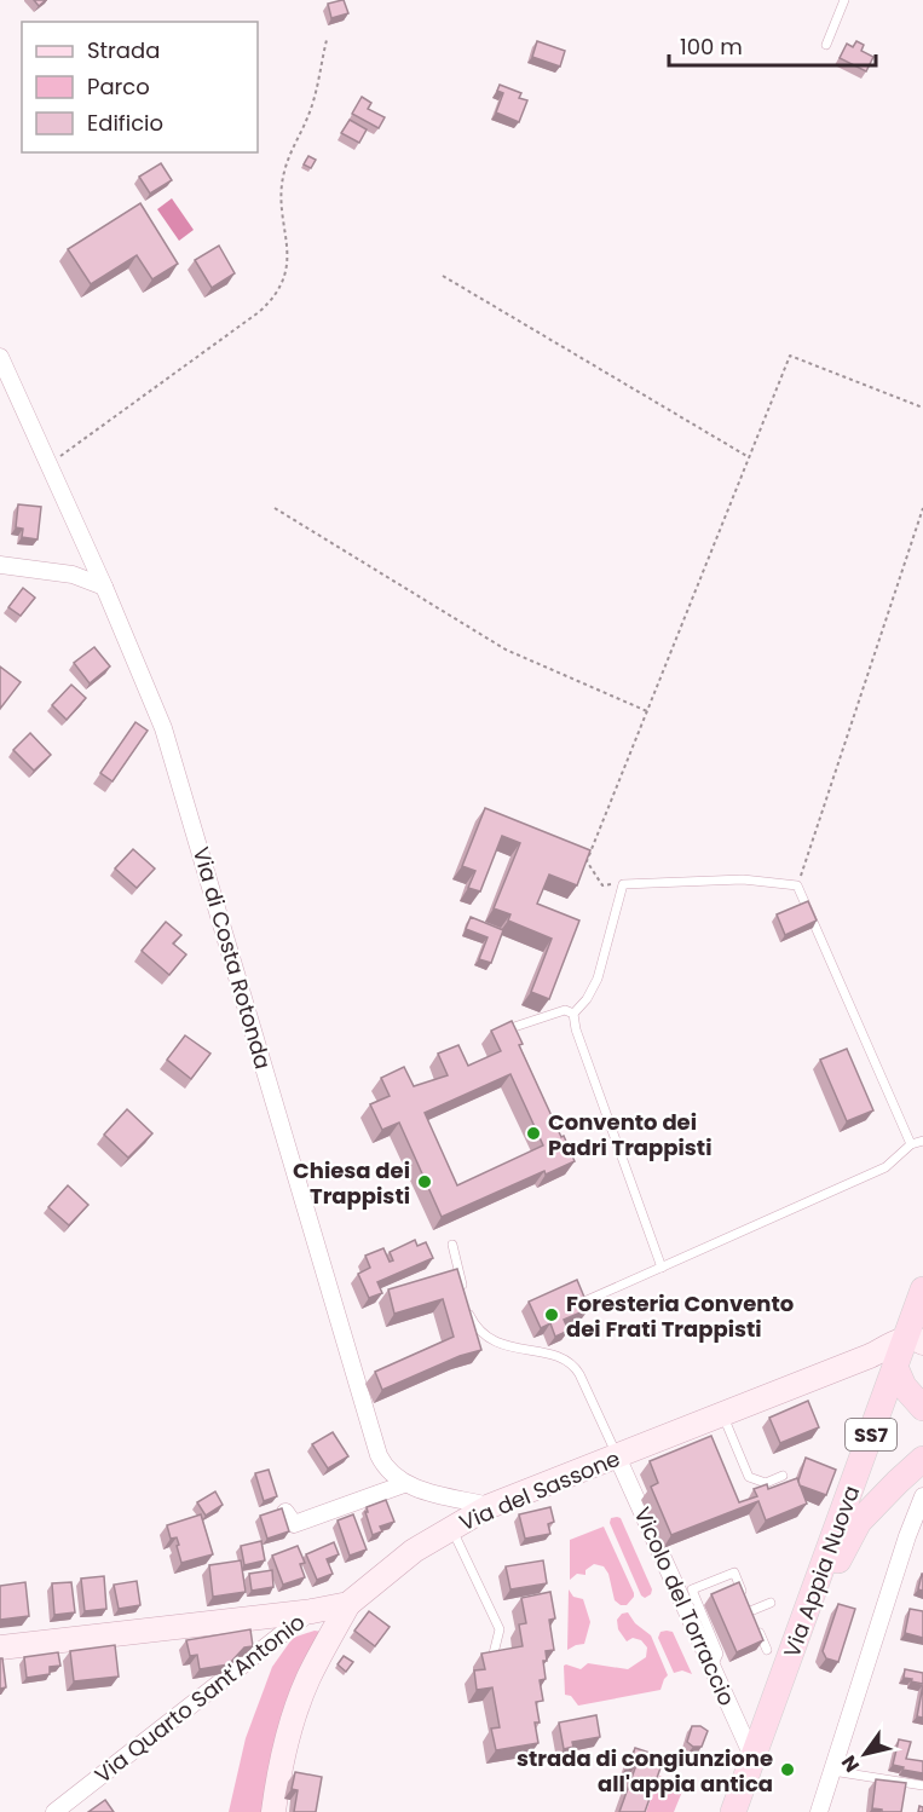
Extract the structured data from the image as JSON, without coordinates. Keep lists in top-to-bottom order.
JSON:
{
  "streets": {
    "main road": ["SS7", "Via del Sassone", "Via Appia Nuova"],
    "street": ["Via di Costa Rotonda", "Vicolo del Torraccio", "Via Quarto Sant'Antonio"]
  },
  "crossings": [
    ["Via del Sassone", "Via Appia Nuova"],
    ["Via del Sassone", "Vicolo del Torraccio"],
    ["Via del Sassone", "Via Quarto Sant'Antonio"],
    ["Via Appia Nuova", "Vicolo del Torraccio"]
  ],
  "places": [
    "Convento dei Padri Trappisti",
    "Chiesa dei Trappisti",
    "Foresteria Convento dei Frati Trappisti",
    "strada di congiunzione all'appia antica"
  ],
  "legend": ["Strada", "Parco", "Edificio"],
  "scale_bar": "100 m",
  "north": "bottom left"
}
